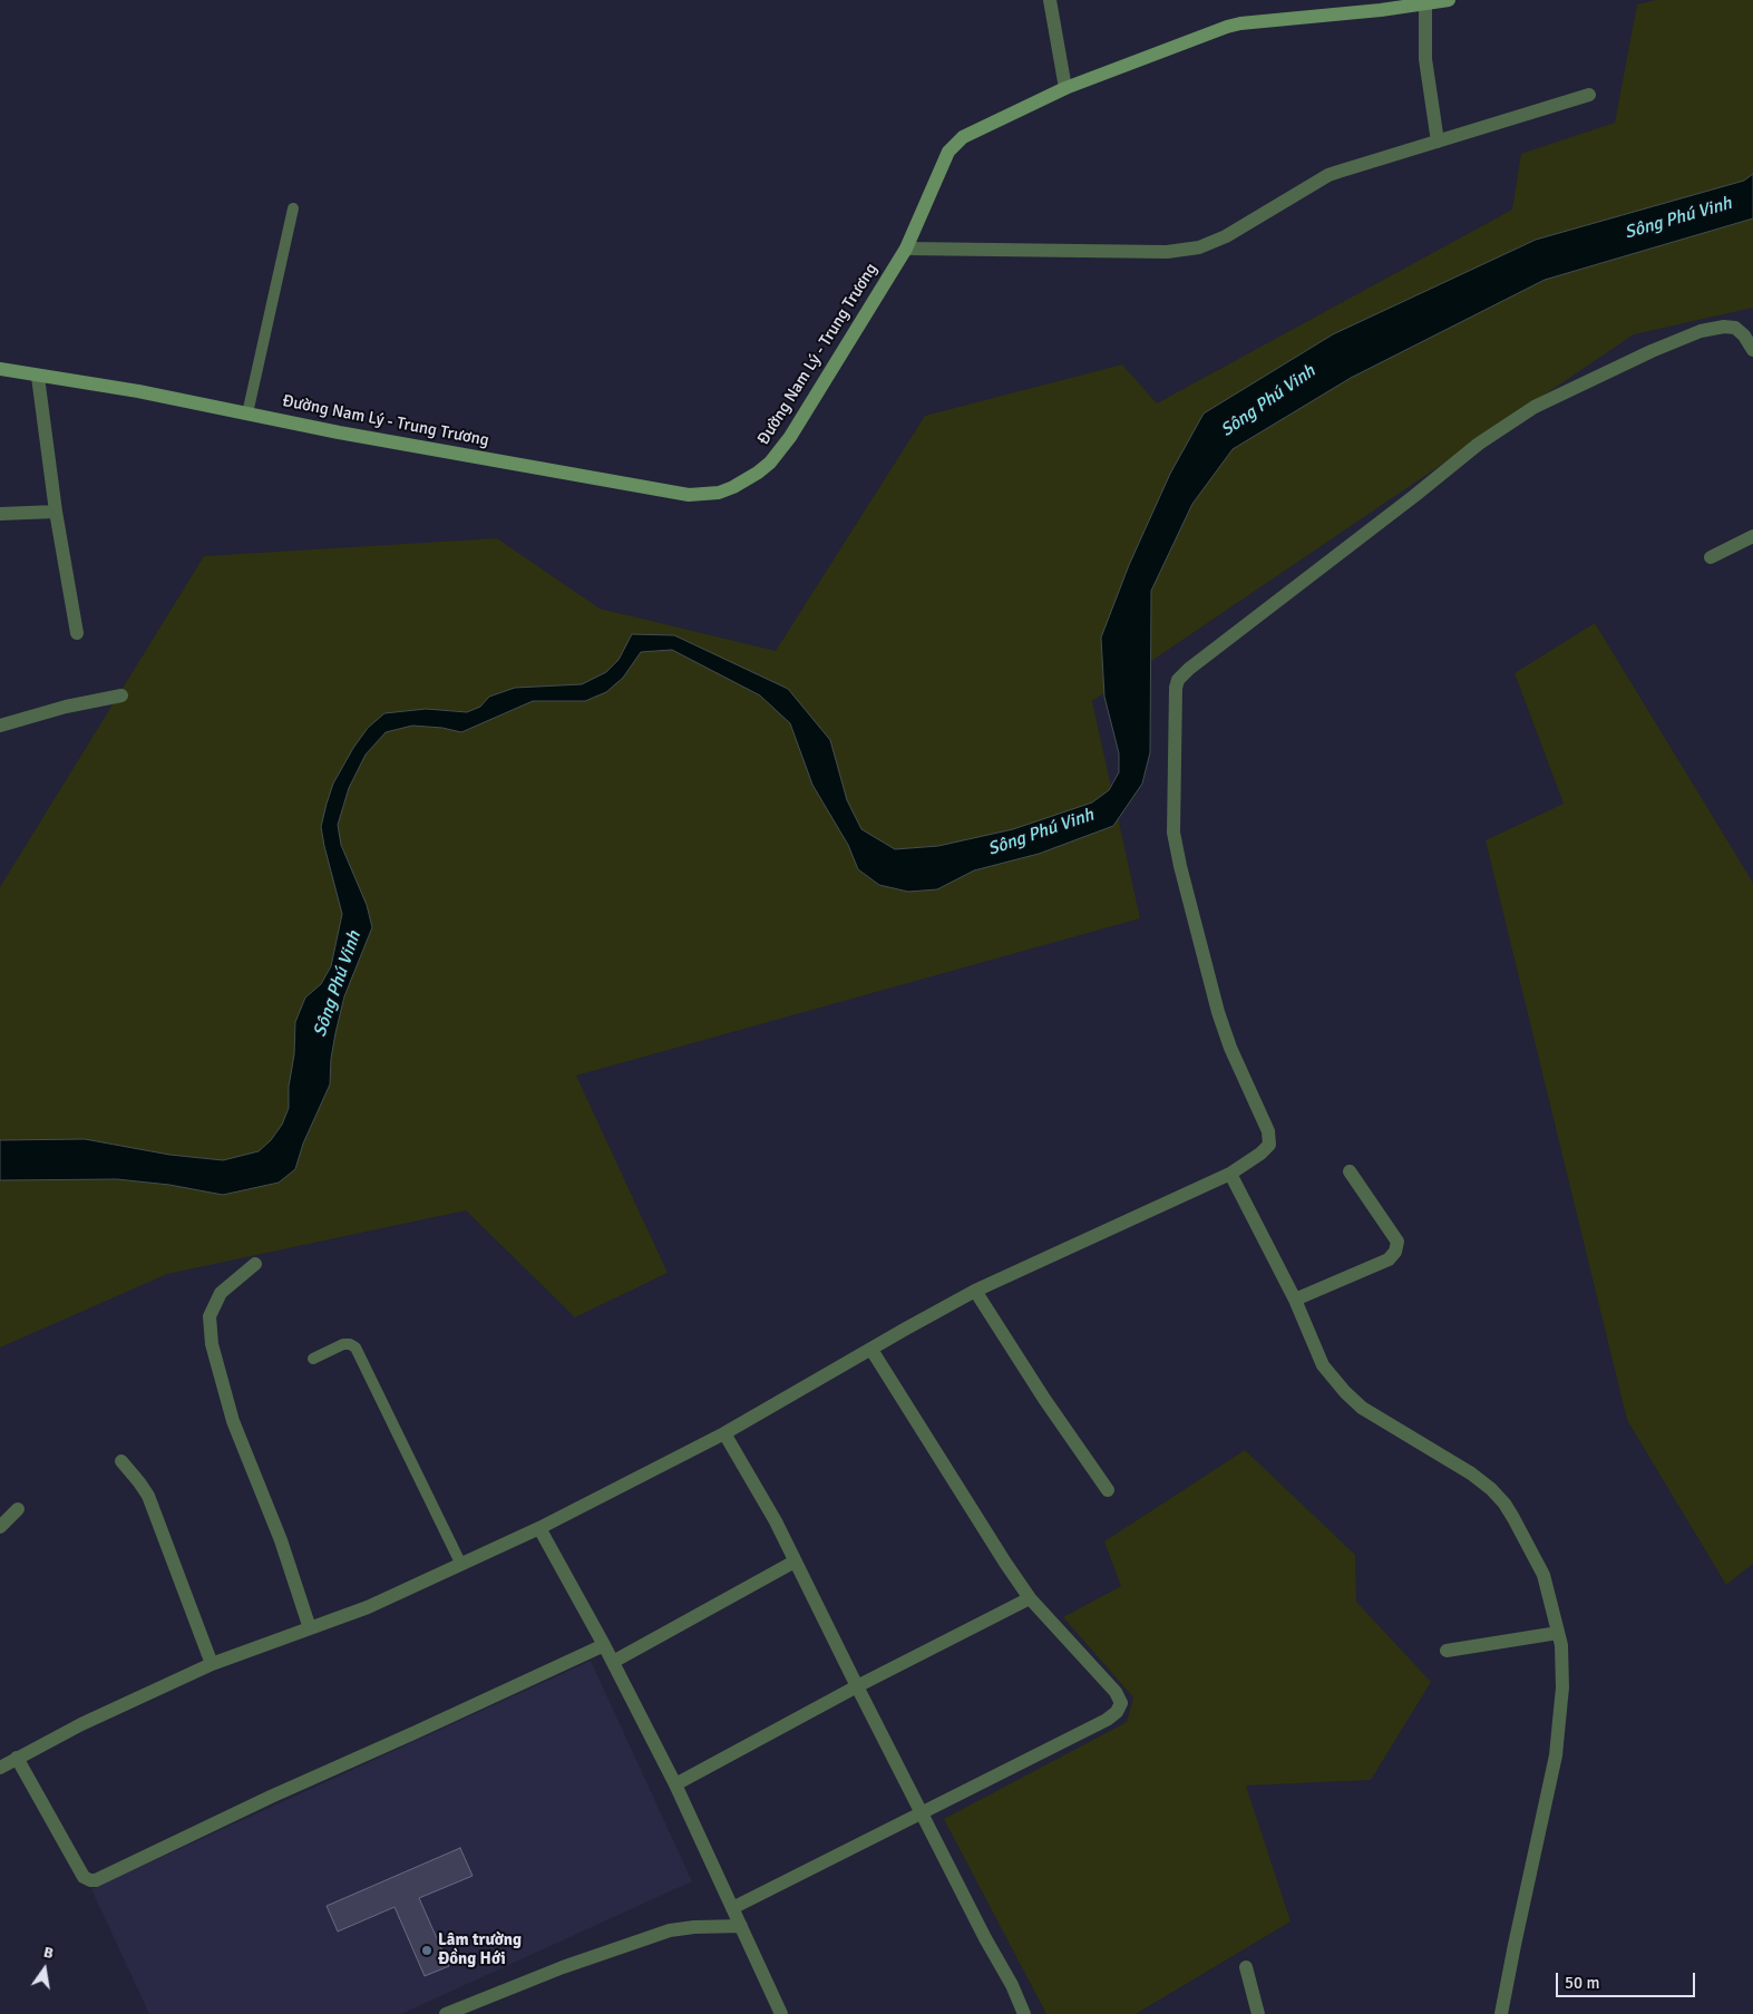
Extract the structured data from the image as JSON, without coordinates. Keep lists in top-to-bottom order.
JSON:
{
  "streets": {
    "main road": ["Đường Nam Lý - Trung Trương"]
  },
  "water": ["Sông Phú Vinh"],
  "places": ["Lâm trường Đồng Hới"],
  "scale_bar": "50 m",
  "north": "top"
}
